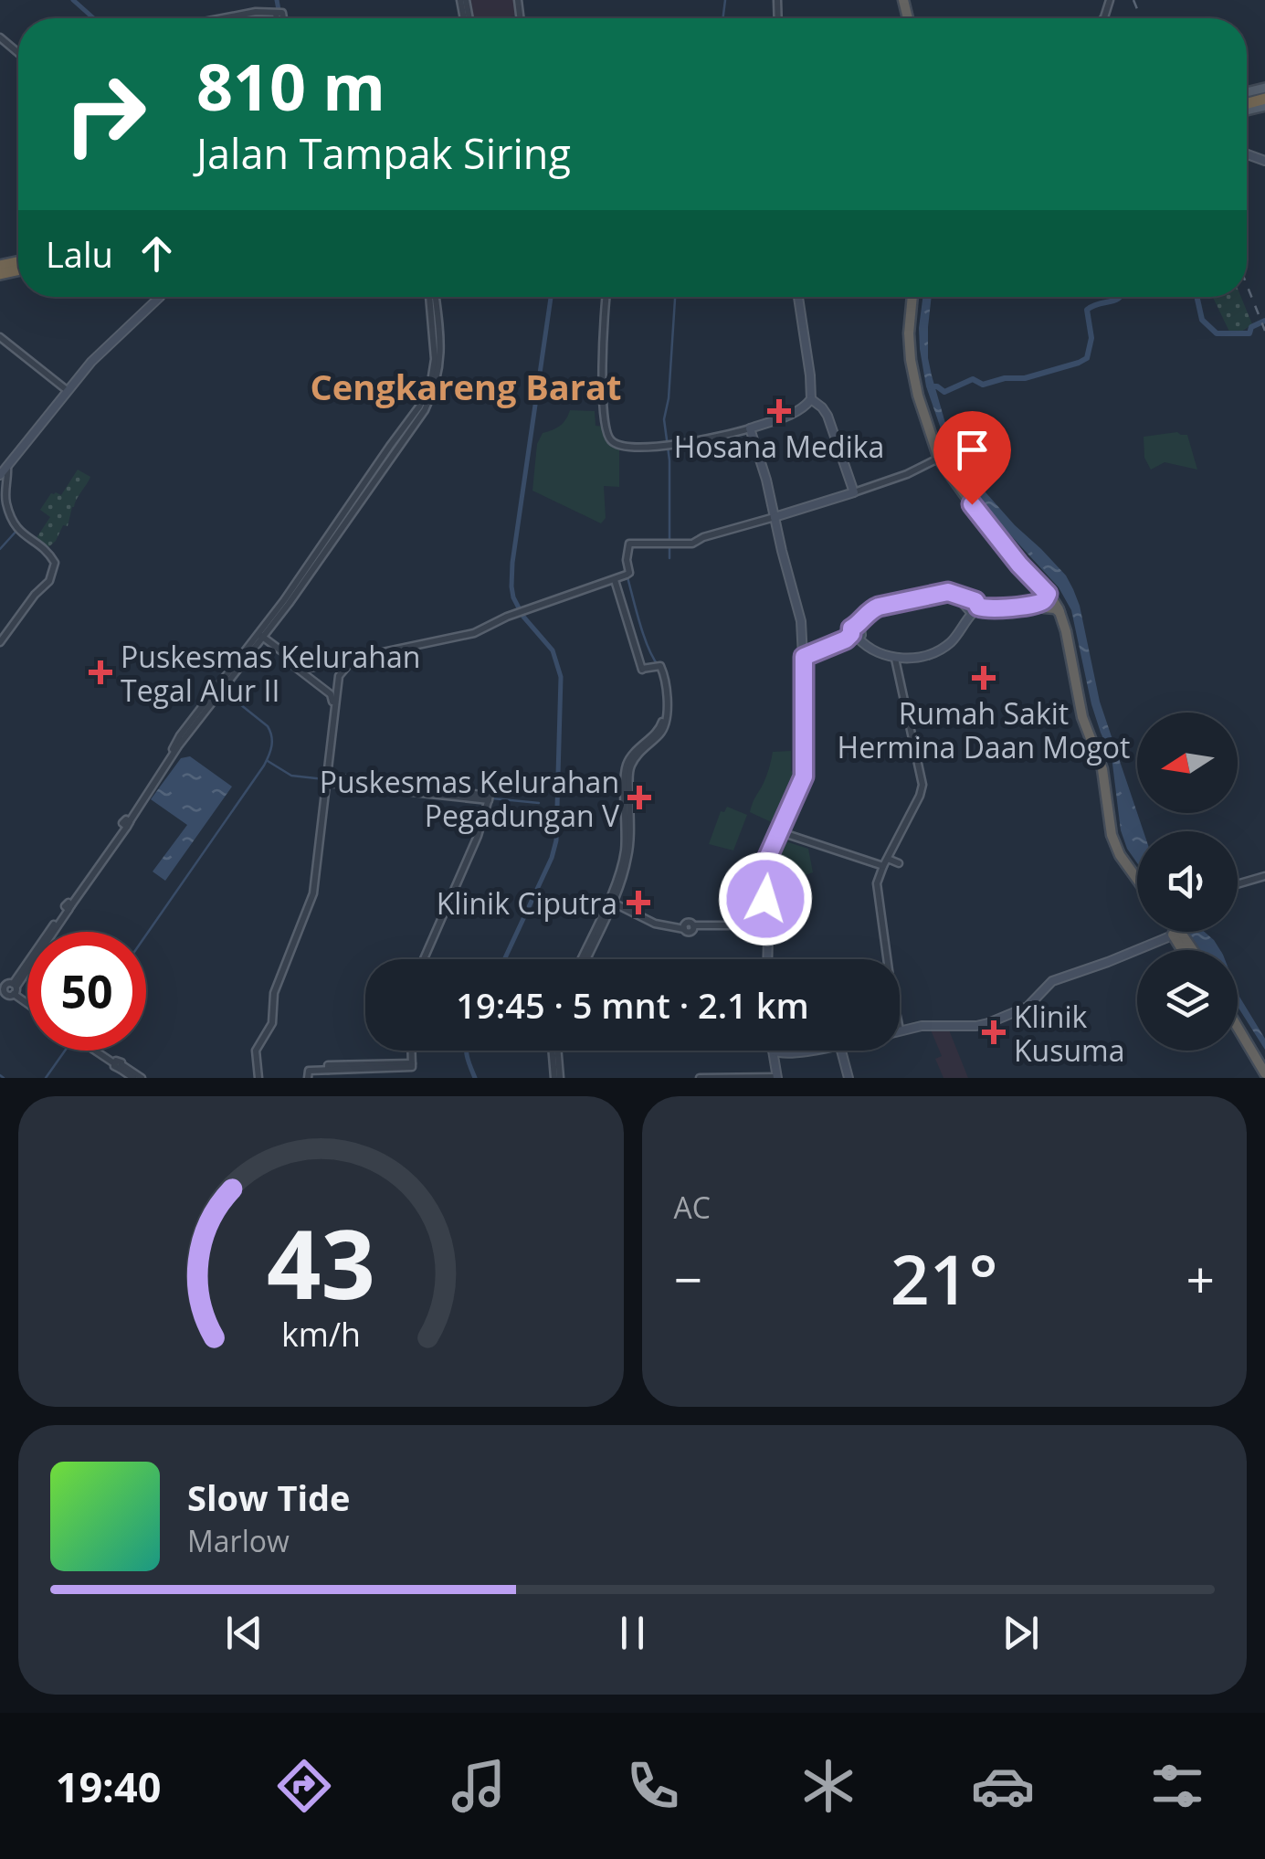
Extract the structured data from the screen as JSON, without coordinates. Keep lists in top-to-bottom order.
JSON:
{
  "districts": ["Cengkareng Barat"],
  "places": {
    "health": [
      "Hosana Medika",
      "Puskesmas Kelurahan Tegal Alur II",
      "Rumah Sakit Hermina Daan Mogot",
      "Puskesmas Kelurahan Pegadungan V",
      "Klinik Ciputra",
      "Klinik Kusuma"
    ]
  },
  "north": "left",
  "page": {
    "turn": ["810 m", "Jalan Tampak Siring"],
    "then": "Lalu",
    "limit": "50",
    "trip": "19:45 · 5 mnt · 2.1 km",
    "tile": "AC",
    "heat": ["−", "21°", "+"],
    "song": ["Slow Tide", "Marlow"],
    "tabs": "19:40",
    "gauge": ["43", "km/h"]
  }
}
